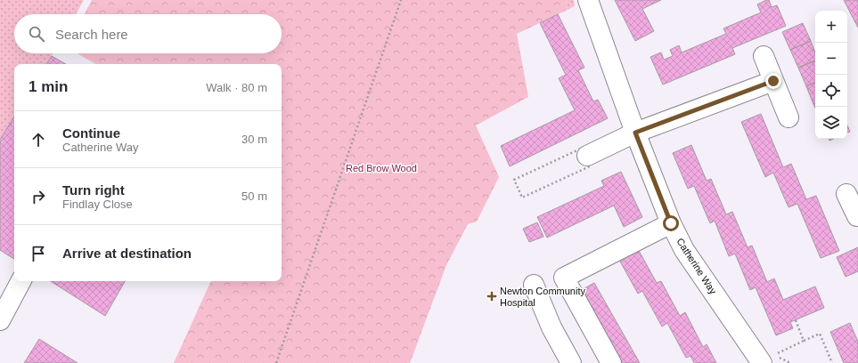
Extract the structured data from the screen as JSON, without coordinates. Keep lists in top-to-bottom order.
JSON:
{
  "streets": {
    "street": ["Catherine Way"]
  },
  "parks": ["Red Brow Wood"],
  "places": {
    "health": ["Newton Community Hospital"]
  },
  "page": {
    "map_buttons": ["+", "−"],
    "search": "Search here",
    "heading": ["1 min", "Walk · 80 m"],
    "list": [
      ["Continue", "Catherine Way", "30 m"],
      ["Turn right", "Findlay Close", "50 m"],
      "Arrive at destination"
    ]
  }
}
